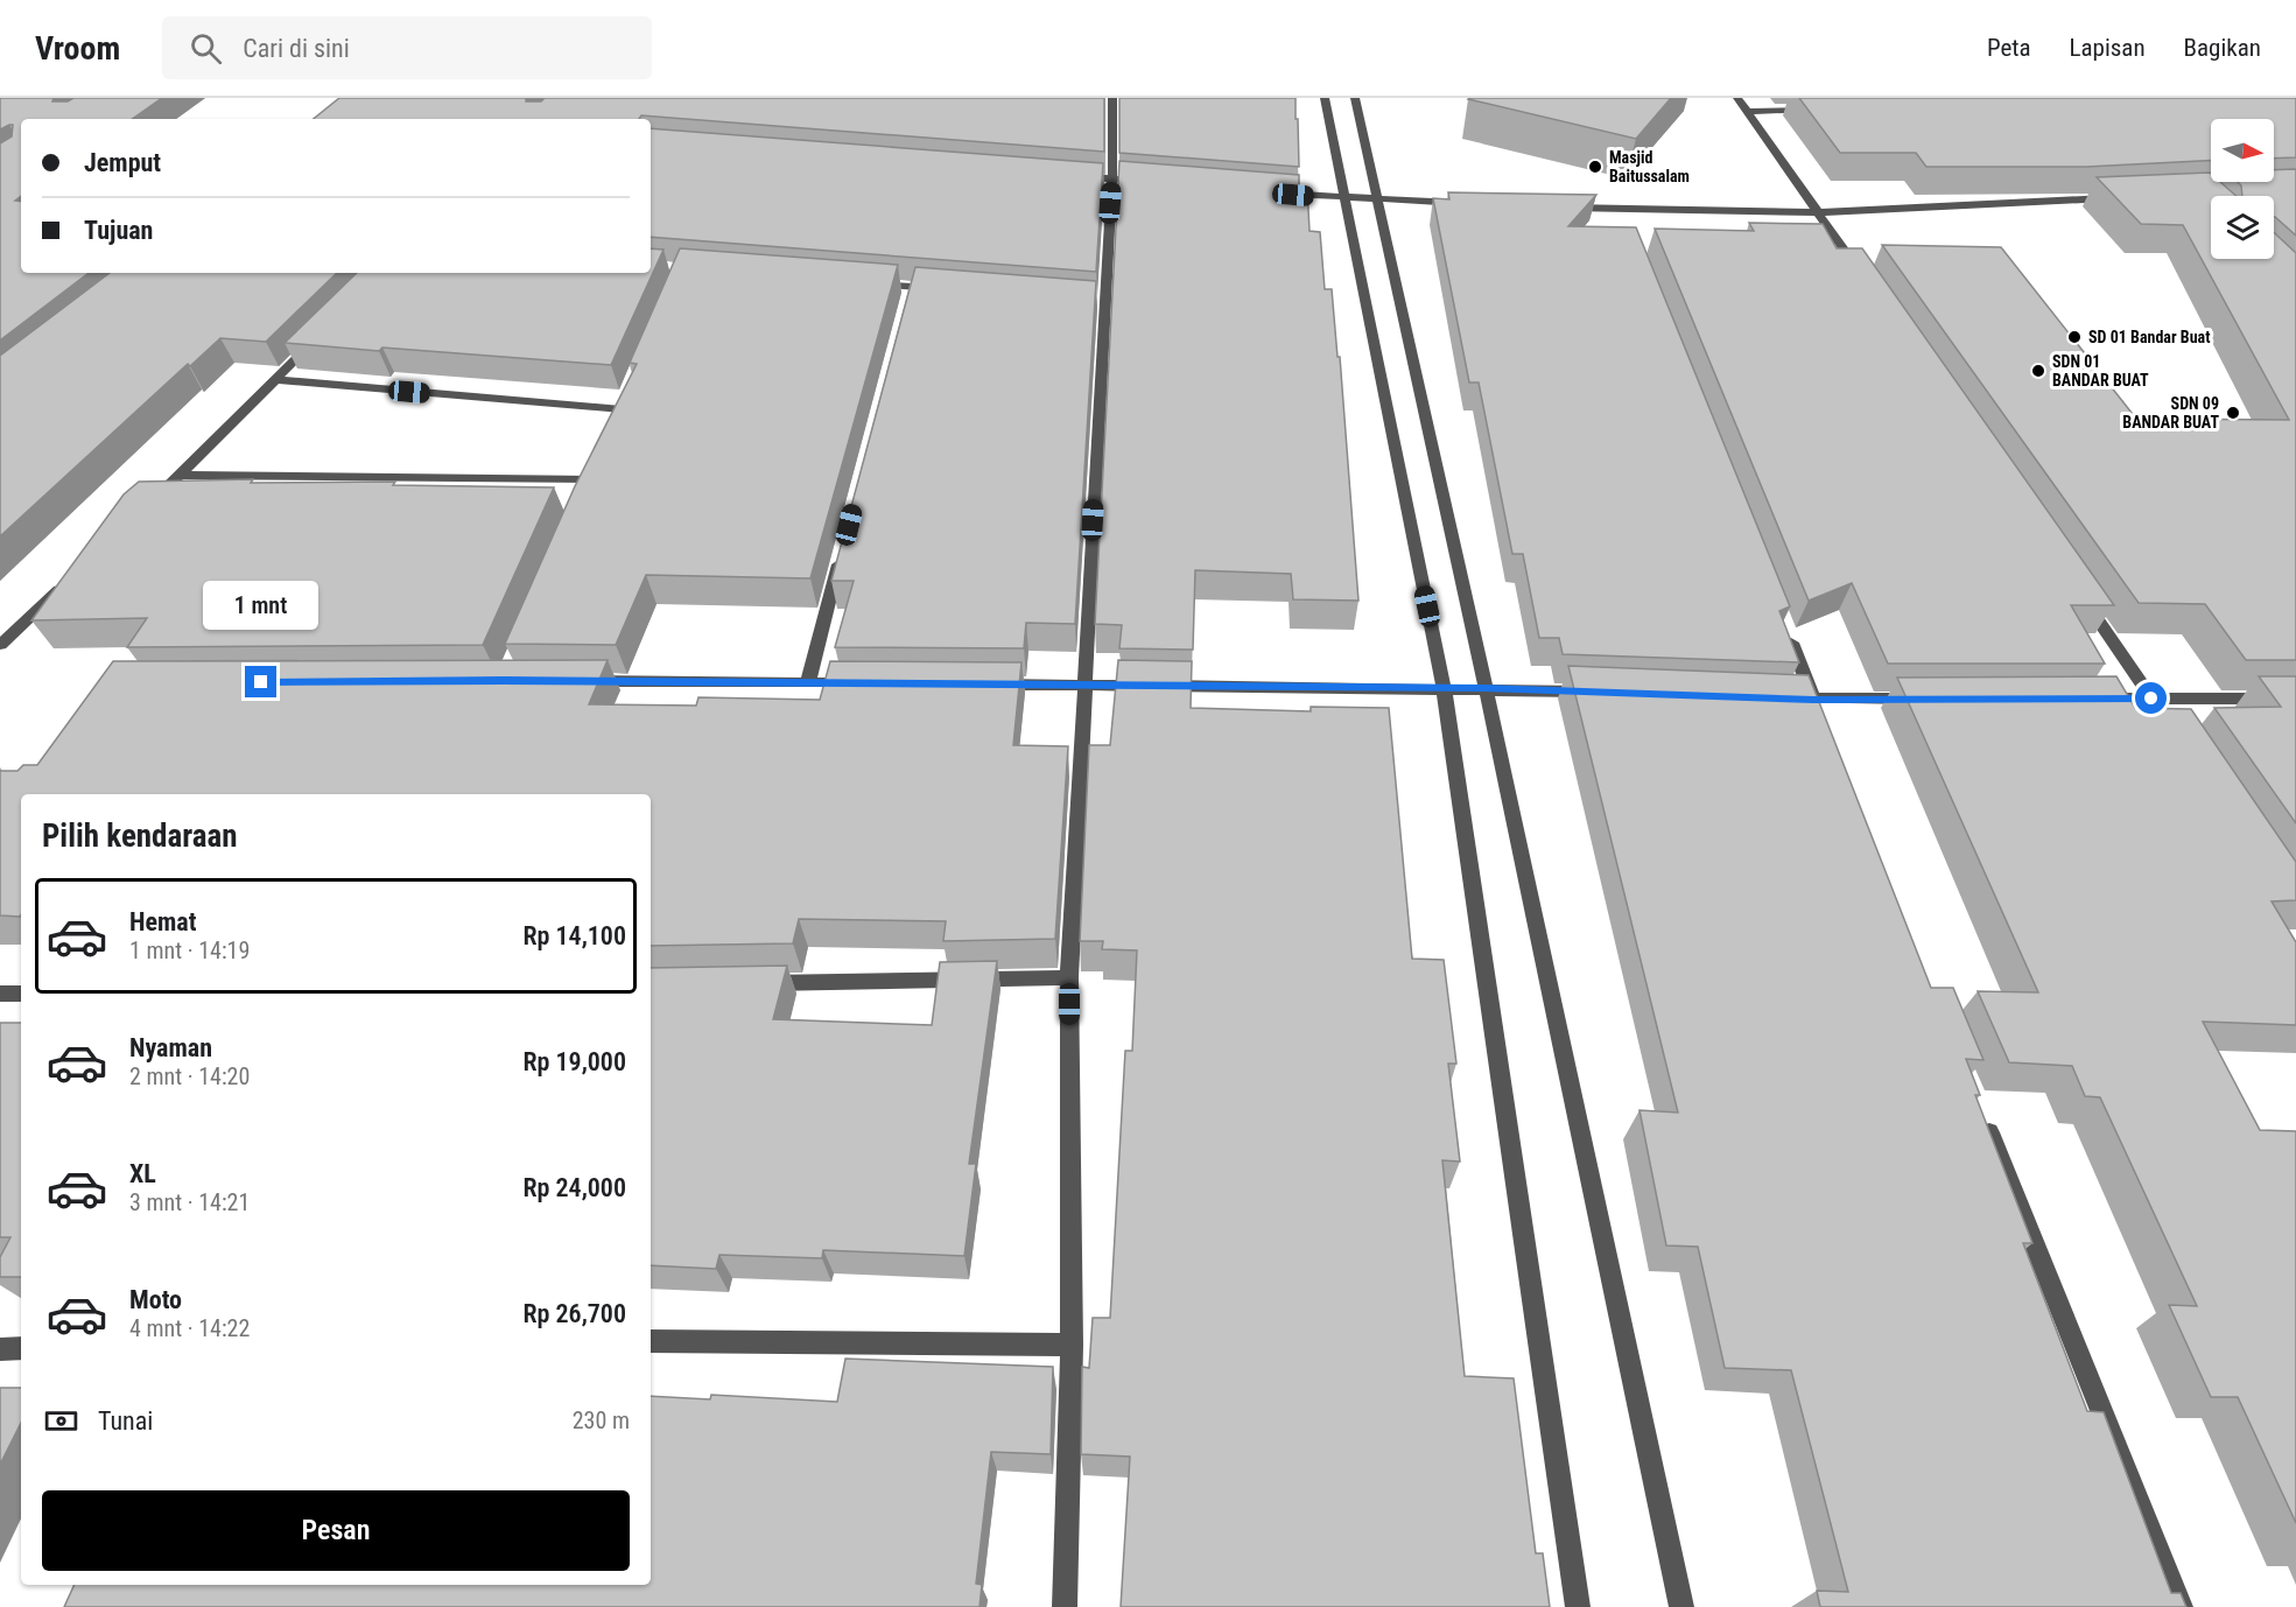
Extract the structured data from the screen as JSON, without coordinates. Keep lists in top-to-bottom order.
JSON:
{
  "places": [
    "Masjid Baitussalam",
    "SD 01 Bandar Buat",
    "SDN 01 BANDAR BUAT",
    "SDN 09 BANDAR BUAT"
  ],
  "north": "right",
  "page": {
    "header": "Vroom",
    "search": "Cari di sini",
    "nav": ["Peta", "Lapisan", "Bagikan"],
    "banner": ["Jemput", "Tujuan"],
    "bubble": "1 mnt",
    "heading": "Pilih kendaraan",
    "list": [
      {
        "name": "Hemat",
        "note": "1 mnt · 14:19",
        "value": "Rp 14,100"
      },
      {
        "name": "Nyaman",
        "note": "2 mnt · 14:20",
        "value": "Rp 19,000"
      },
      {
        "name": "XL",
        "note": "3 mnt · 14:21",
        "value": "Rp 24,000"
      },
      {
        "name": "Moto",
        "note": "4 mnt · 14:22",
        "value": "Rp 26,700"
      }
    ],
    "pay": ["Tunai", "230 m"],
    "buttons": "Pesan"
  }
}
